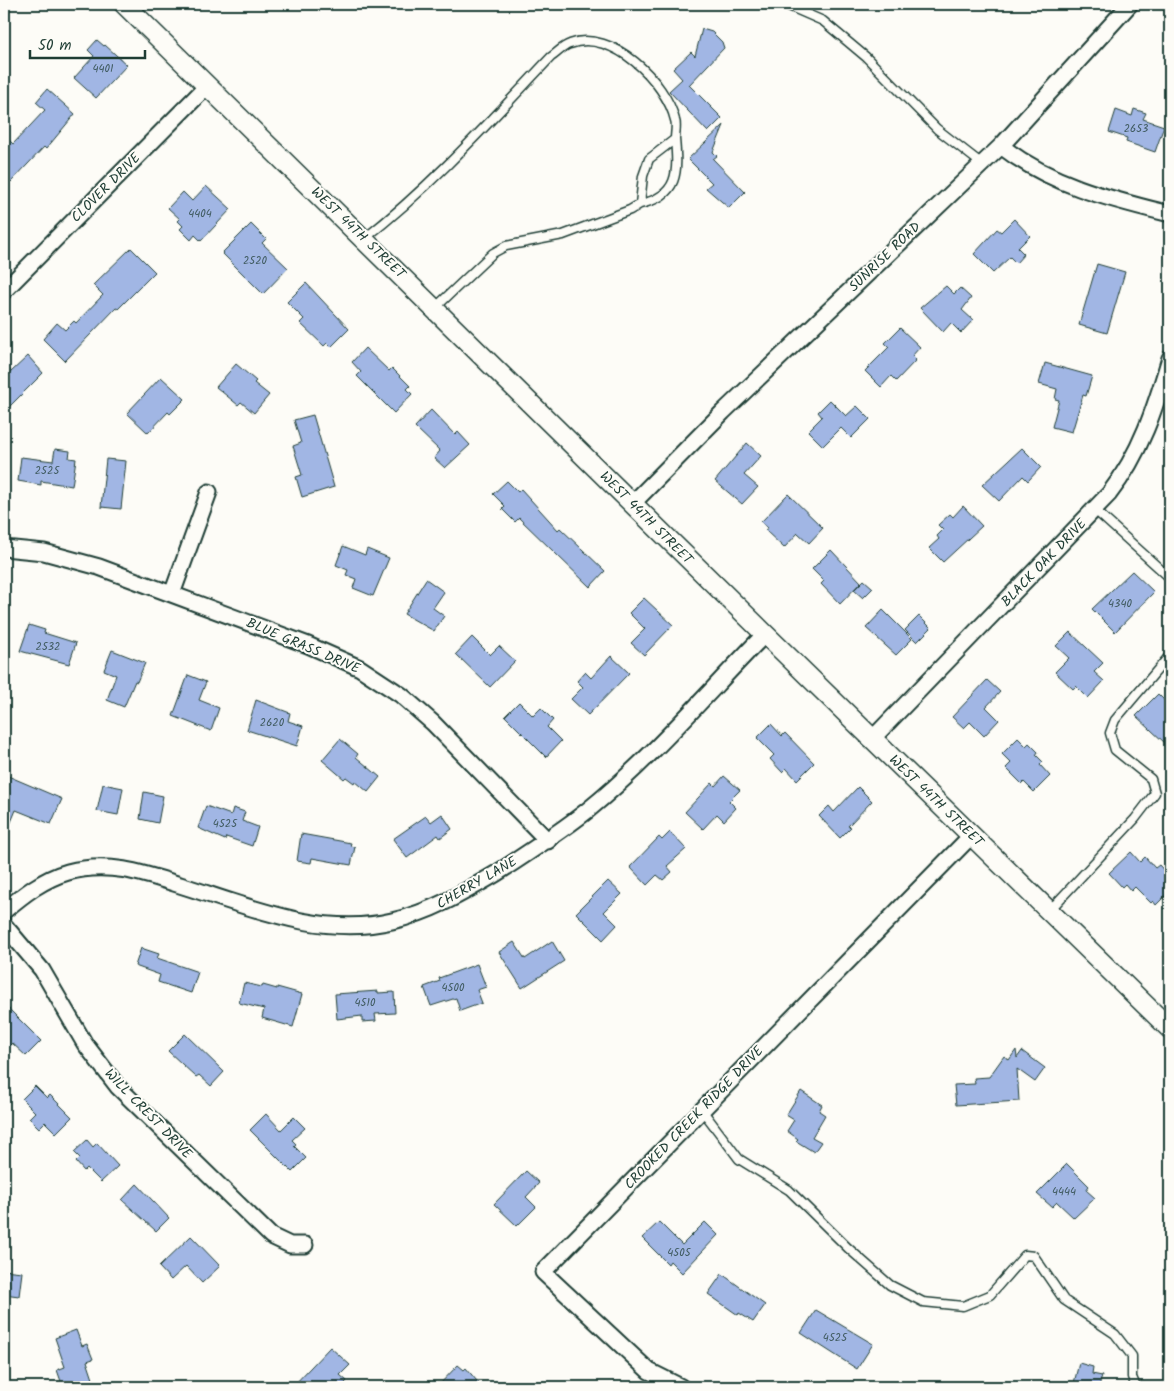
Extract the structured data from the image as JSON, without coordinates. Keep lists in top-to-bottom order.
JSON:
{
  "streets": {
    "street": [
      "CLOVER DRIVE",
      "WEST 44TH STREET",
      "SUNRISE ROAD",
      "BLACK OAK DRIVE",
      "BLUE GRASS DRIVE",
      "CHERRY LANE",
      "WILL CREST DRIVE",
      "CROOKED CREEK RIDGE DRIVE"
    ]
  },
  "crossings": [
    ["CLOVER DRIVE", "WEST 44TH STREET"],
    ["WEST 44TH STREET", "SUNRISE ROAD"],
    ["WEST 44TH STREET", "BLACK OAK DRIVE"],
    ["WEST 44TH STREET", "CHERRY LANE"],
    ["WEST 44TH STREET", "CROOKED CREEK RIDGE DRIVE"],
    ["BLUE GRASS DRIVE", "CHERRY LANE"]
  ],
  "house_numbers": [
    "4401",
    "2653",
    "4404",
    "2520",
    "2525",
    "4340",
    "2532",
    "2620",
    "4525",
    "4500",
    "4510",
    "4444",
    "4505",
    "4525"
  ],
  "scale_bar": "50 m"
}
